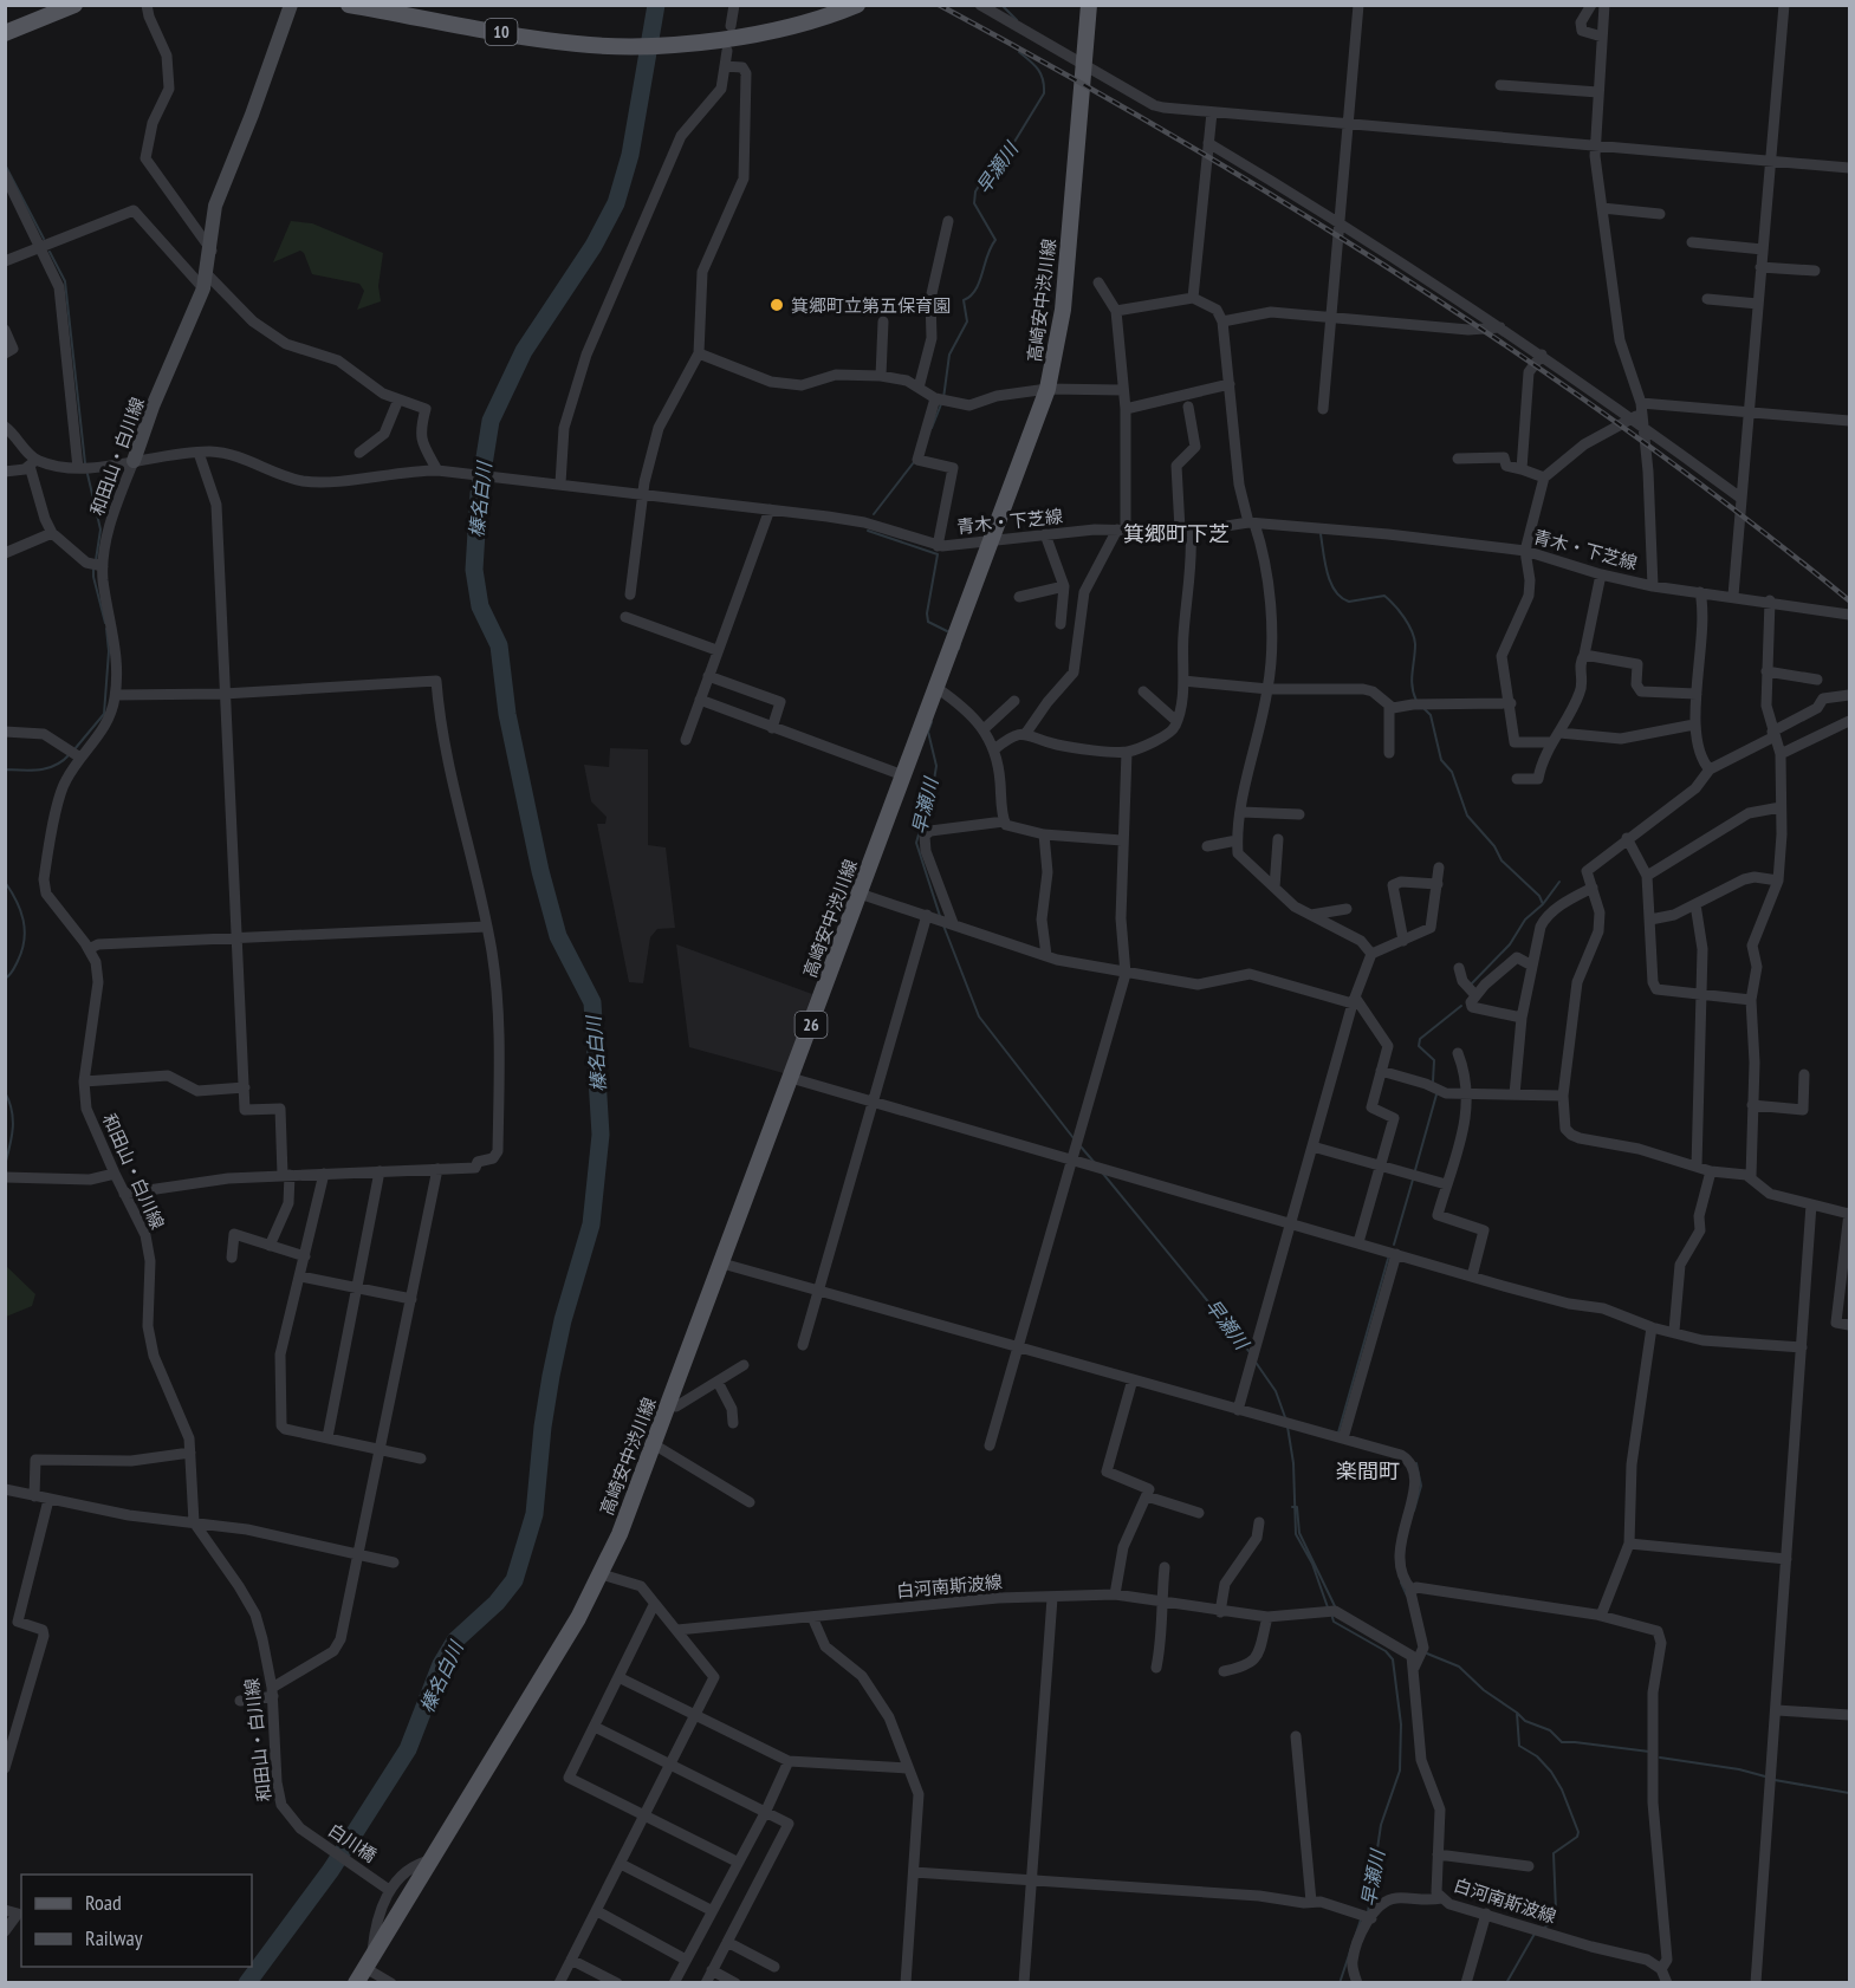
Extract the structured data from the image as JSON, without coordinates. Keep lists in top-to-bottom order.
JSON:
{
  "streets": {
    "main road": ["10", "高崎安中渋川線", "26"],
    "street": [
      "和田山・白川線",
      "青木・下芝線",
      "白河南斯波線",
      "白川橋"
    ]
  },
  "crossings": [
    ["高崎安中渋川線", "青木・下芝線"],
    ["高崎安中渋川線", "白河南斯波線"],
    ["和田山・白川線", "青木・下芝線"],
    ["和田山・白川線", "白川橋"]
  ],
  "districts": ["箕郷町下芝", "楽間町"],
  "water": ["早瀬川", "榛名白川"],
  "places": ["箕郷町立第五保育園"],
  "legend": ["Road", "Railway"]
}
